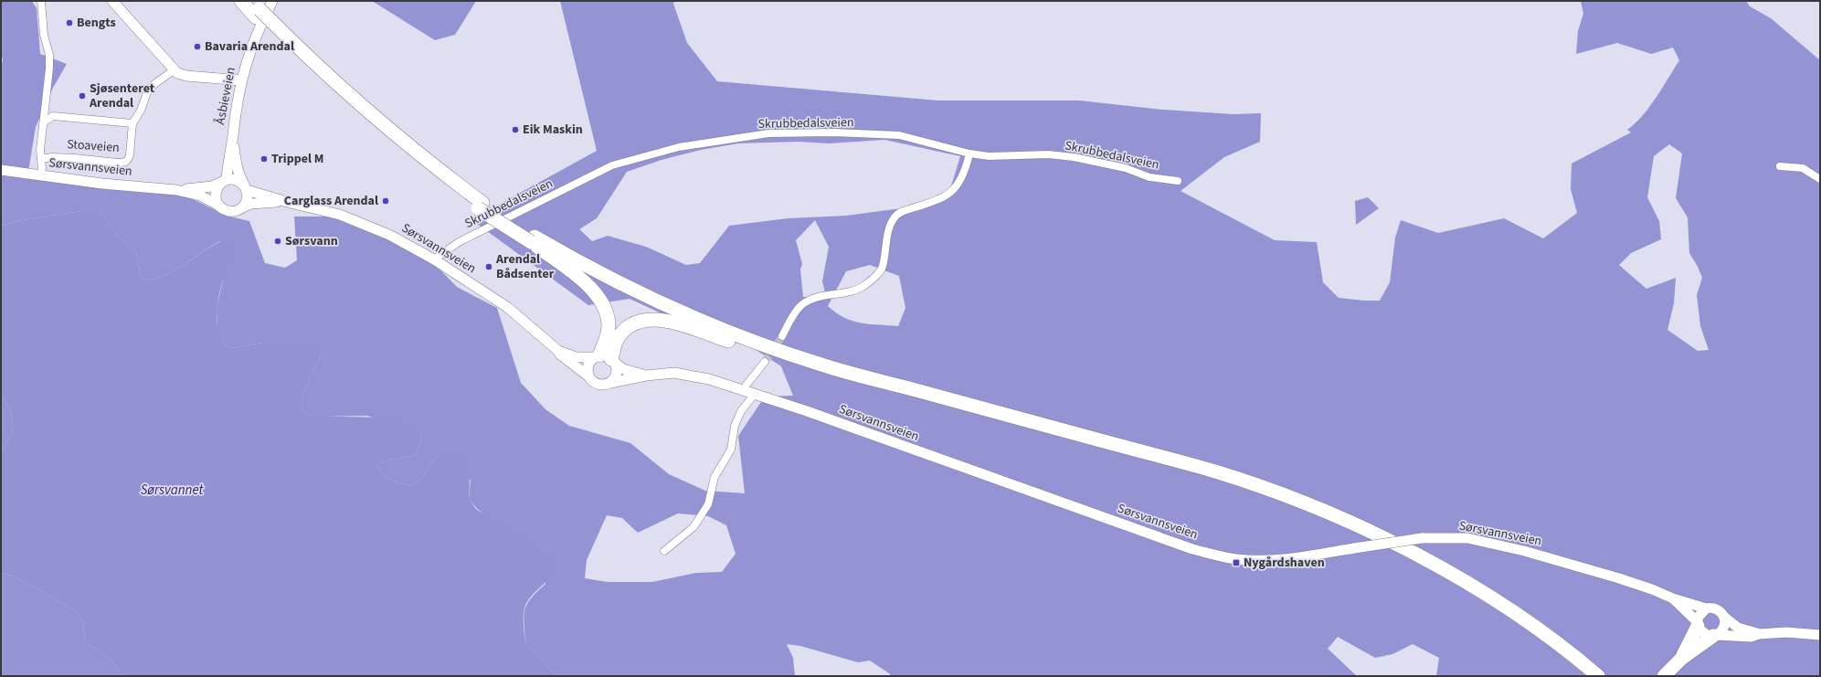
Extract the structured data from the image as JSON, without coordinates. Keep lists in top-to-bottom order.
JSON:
{
  "streets": {
    "main road": ["Åsbieveien", "Sørsvannsveien"],
    "street": ["Skrubbedalsveien", "Stoaveien"]
  },
  "crossings": [
    ["Åsbieveien", "Sørsvannsveien"],
    ["Skrubbedalsveien", "Sørsvannsveien"]
  ],
  "water": ["Sørsvannet"],
  "places": {
    "other": [
      "Bengts",
      "Bavaria Arendal",
      "Sjøsenteret Arendal",
      "Eik Maskin",
      "Trippel M",
      "Carglass Arendal",
      "Sørsvann",
      "Arendal Bådsenter"
    ],
    "transit": ["Nygårdshaven"]
  }
}
